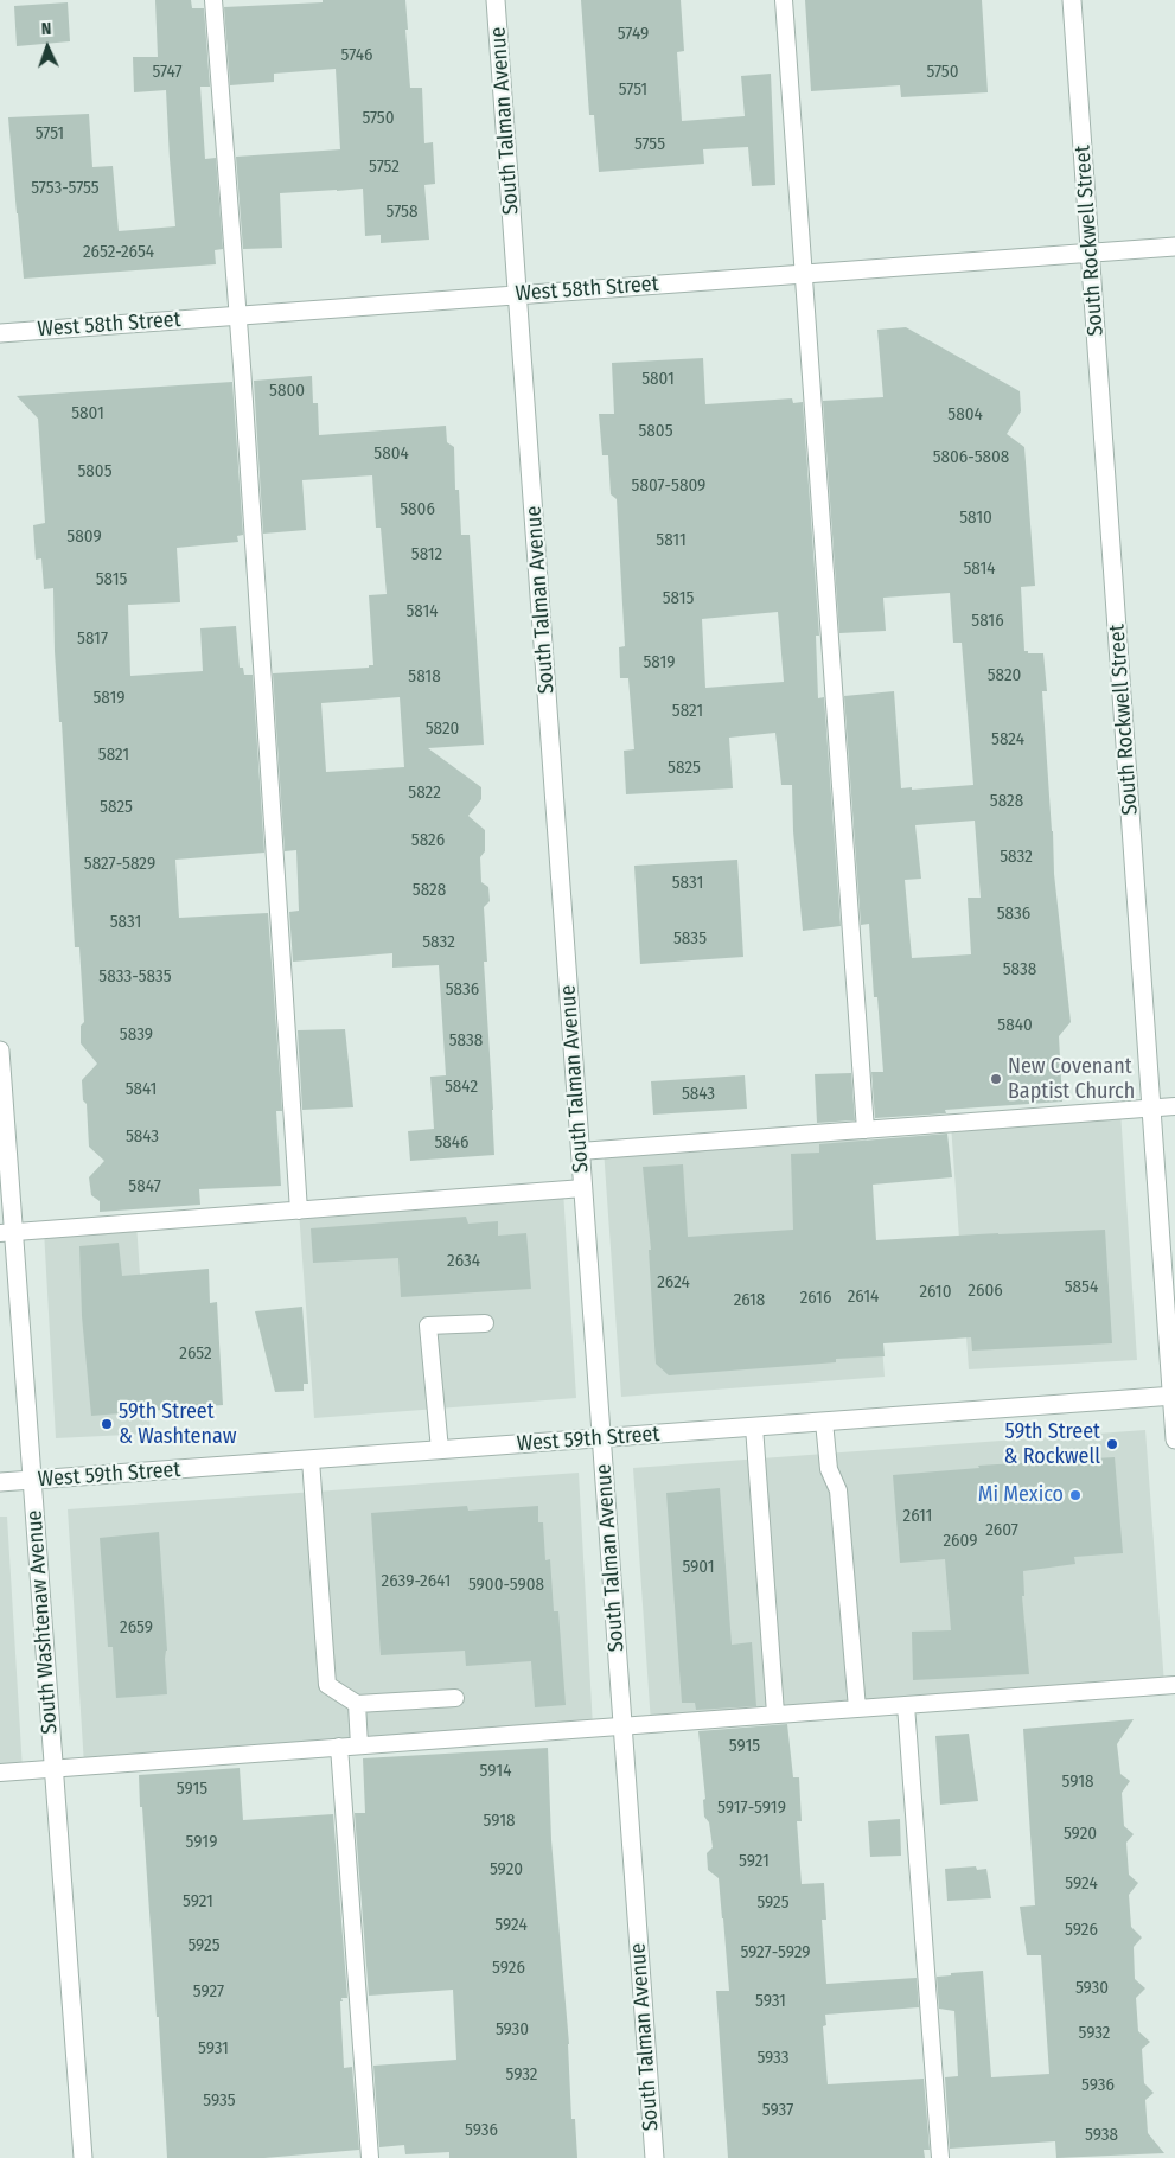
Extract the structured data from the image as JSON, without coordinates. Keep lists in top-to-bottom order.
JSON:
{
  "streets": {
    "street": [
      "South Talman Avenue",
      "South Rockwell Street",
      "West 58th Street",
      "West 59th Street",
      "South Washtenaw Avenue"
    ]
  },
  "crossings": [
    ["South Talman Avenue", "West 58th Street"],
    ["South Talman Avenue", "West 59th Street"],
    ["South Rockwell Street", "West 58th Street"],
    ["South Rockwell Street", "West 59th Street"],
    ["West 59th Street", "South Washtenaw Avenue"]
  ],
  "places": [
    "New Covenant Baptist Church",
    "59th Street & Washtenaw",
    "59th Street & Rockwell",
    "Mi Mexico"
  ],
  "house_numbers": [
    "5749",
    "5746",
    "5747",
    "5750",
    "5751",
    "5750",
    "5751",
    "5755",
    "5752",
    "5753-5755",
    "5758",
    "2652-2654",
    "5801",
    "5800",
    "5801",
    "5804",
    "5805",
    "5804",
    "5806-5808",
    "5805",
    "5807-5809",
    "5806",
    "5810",
    "5809",
    "5811",
    "5812",
    "5814",
    "5815",
    "5815",
    "5814",
    "5816",
    "5817",
    "5819",
    "5820",
    "5818",
    "5819",
    "5821",
    "5820",
    "5824",
    "5821",
    "5825",
    "5822",
    "5828",
    "5825",
    "5826",
    "5832",
    "5827-5829",
    "5831",
    "5828",
    "5836",
    "5831",
    "5835",
    "5832",
    "5838",
    "5833-5835",
    "5836",
    "5840",
    "5839",
    "5838",
    "5842",
    "5841",
    "5843",
    "5843",
    "5846",
    "5847",
    "2634",
    "2624",
    "5854",
    "2606",
    "2610",
    "2614",
    "2616",
    "2618",
    "2652",
    "2611",
    "2607",
    "2609",
    "5901",
    "2639-2641",
    "5900-5908",
    "2659",
    "5915",
    "5914",
    "5918",
    "5915",
    "5917-5919",
    "5918",
    "5920",
    "5919",
    "5921",
    "5920",
    "5924",
    "5921",
    "5925",
    "5924",
    "5926",
    "5925",
    "5927-5929",
    "5926",
    "5930",
    "5927",
    "5931",
    "5930",
    "5932",
    "5931",
    "5933",
    "5932",
    "5936",
    "5935",
    "5937",
    "5936",
    "5938"
  ],
  "north": "top"
}
